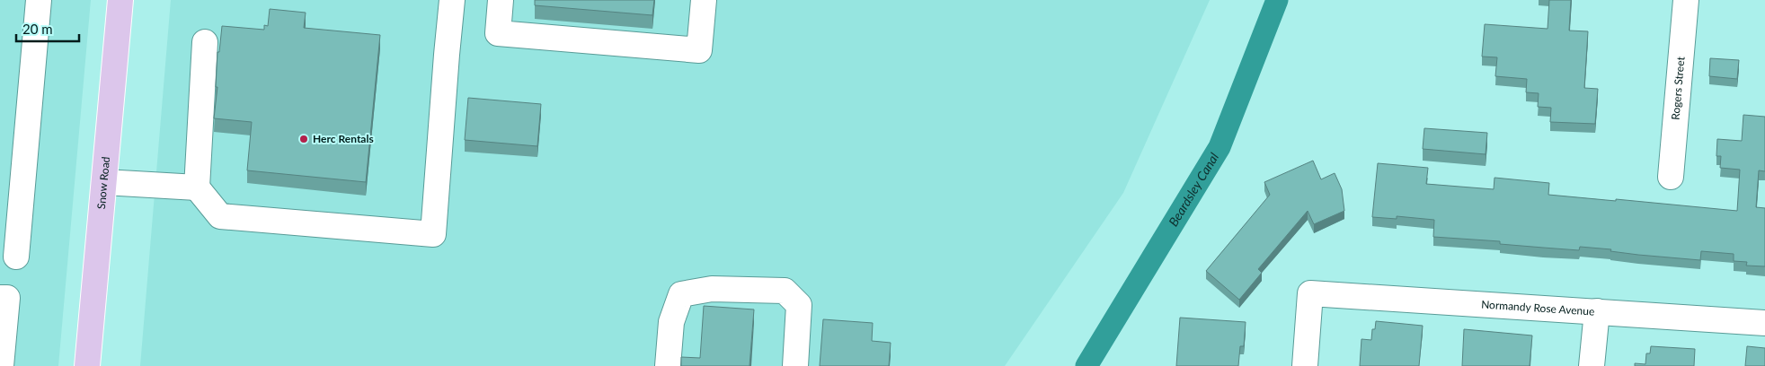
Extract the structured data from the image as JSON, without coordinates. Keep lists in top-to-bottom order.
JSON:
{
  "streets": {
    "main road": ["Snow Road"],
    "street": ["Rogers Street", "Normandy Rose Avenue"]
  },
  "water": ["Beardsley Canal"],
  "places": ["Herc Rentals"],
  "scale_bar": "20 m"
}
